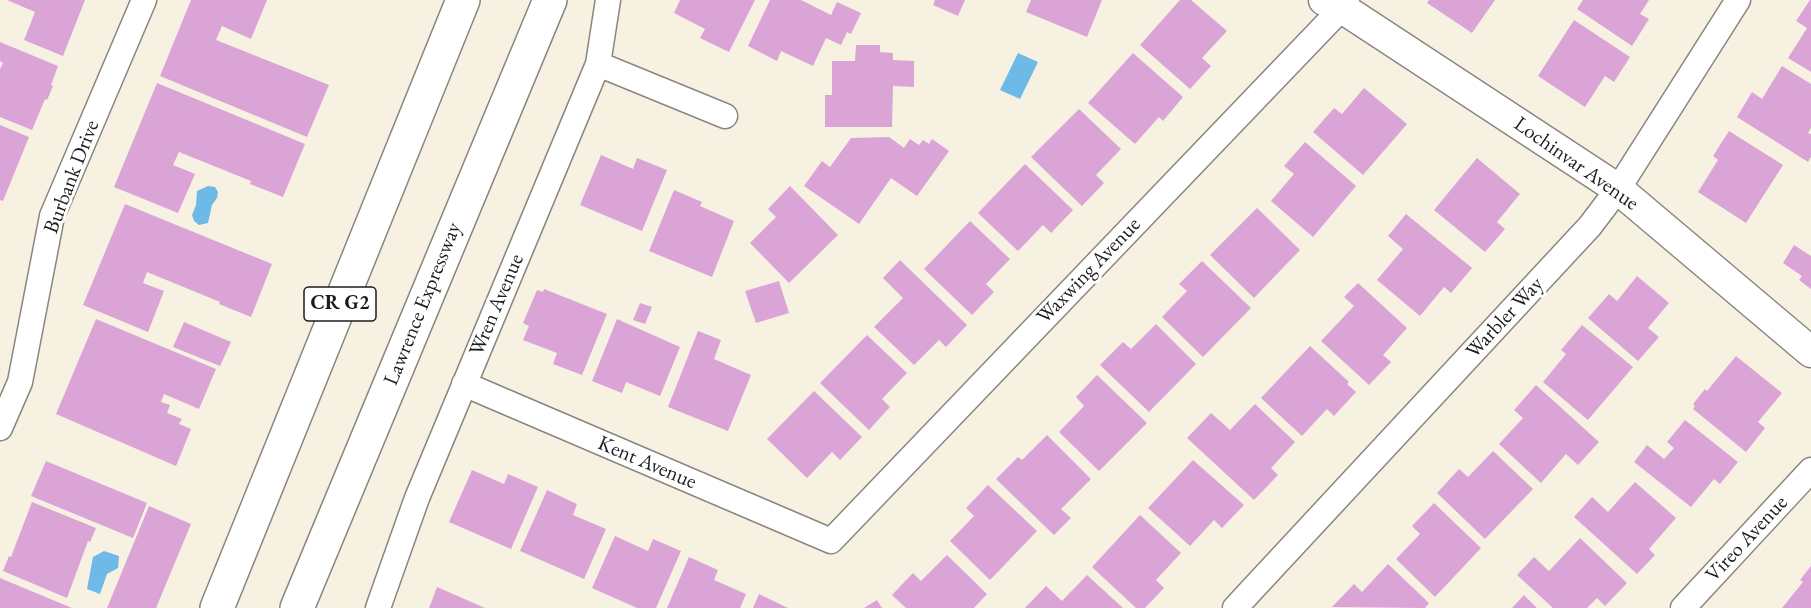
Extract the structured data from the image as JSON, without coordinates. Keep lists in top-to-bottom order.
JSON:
{
  "streets": {
    "highway": ["CR G2", "Lawrence Expressway"],
    "street": [
      "Lochinvar Avenue",
      "Burbank Drive",
      "Waxwing Avenue",
      "Wren Avenue",
      "Warbler Way",
      "Kent Avenue",
      "Vireo Avenue"
    ]
  },
  "crossings": [
    ["Lochinvar Avenue", "Waxwing Avenue"],
    ["Lochinvar Avenue", "Warbler Way"],
    ["Waxwing Avenue", "Kent Avenue"],
    ["Wren Avenue", "Kent Avenue"]
  ]
}
